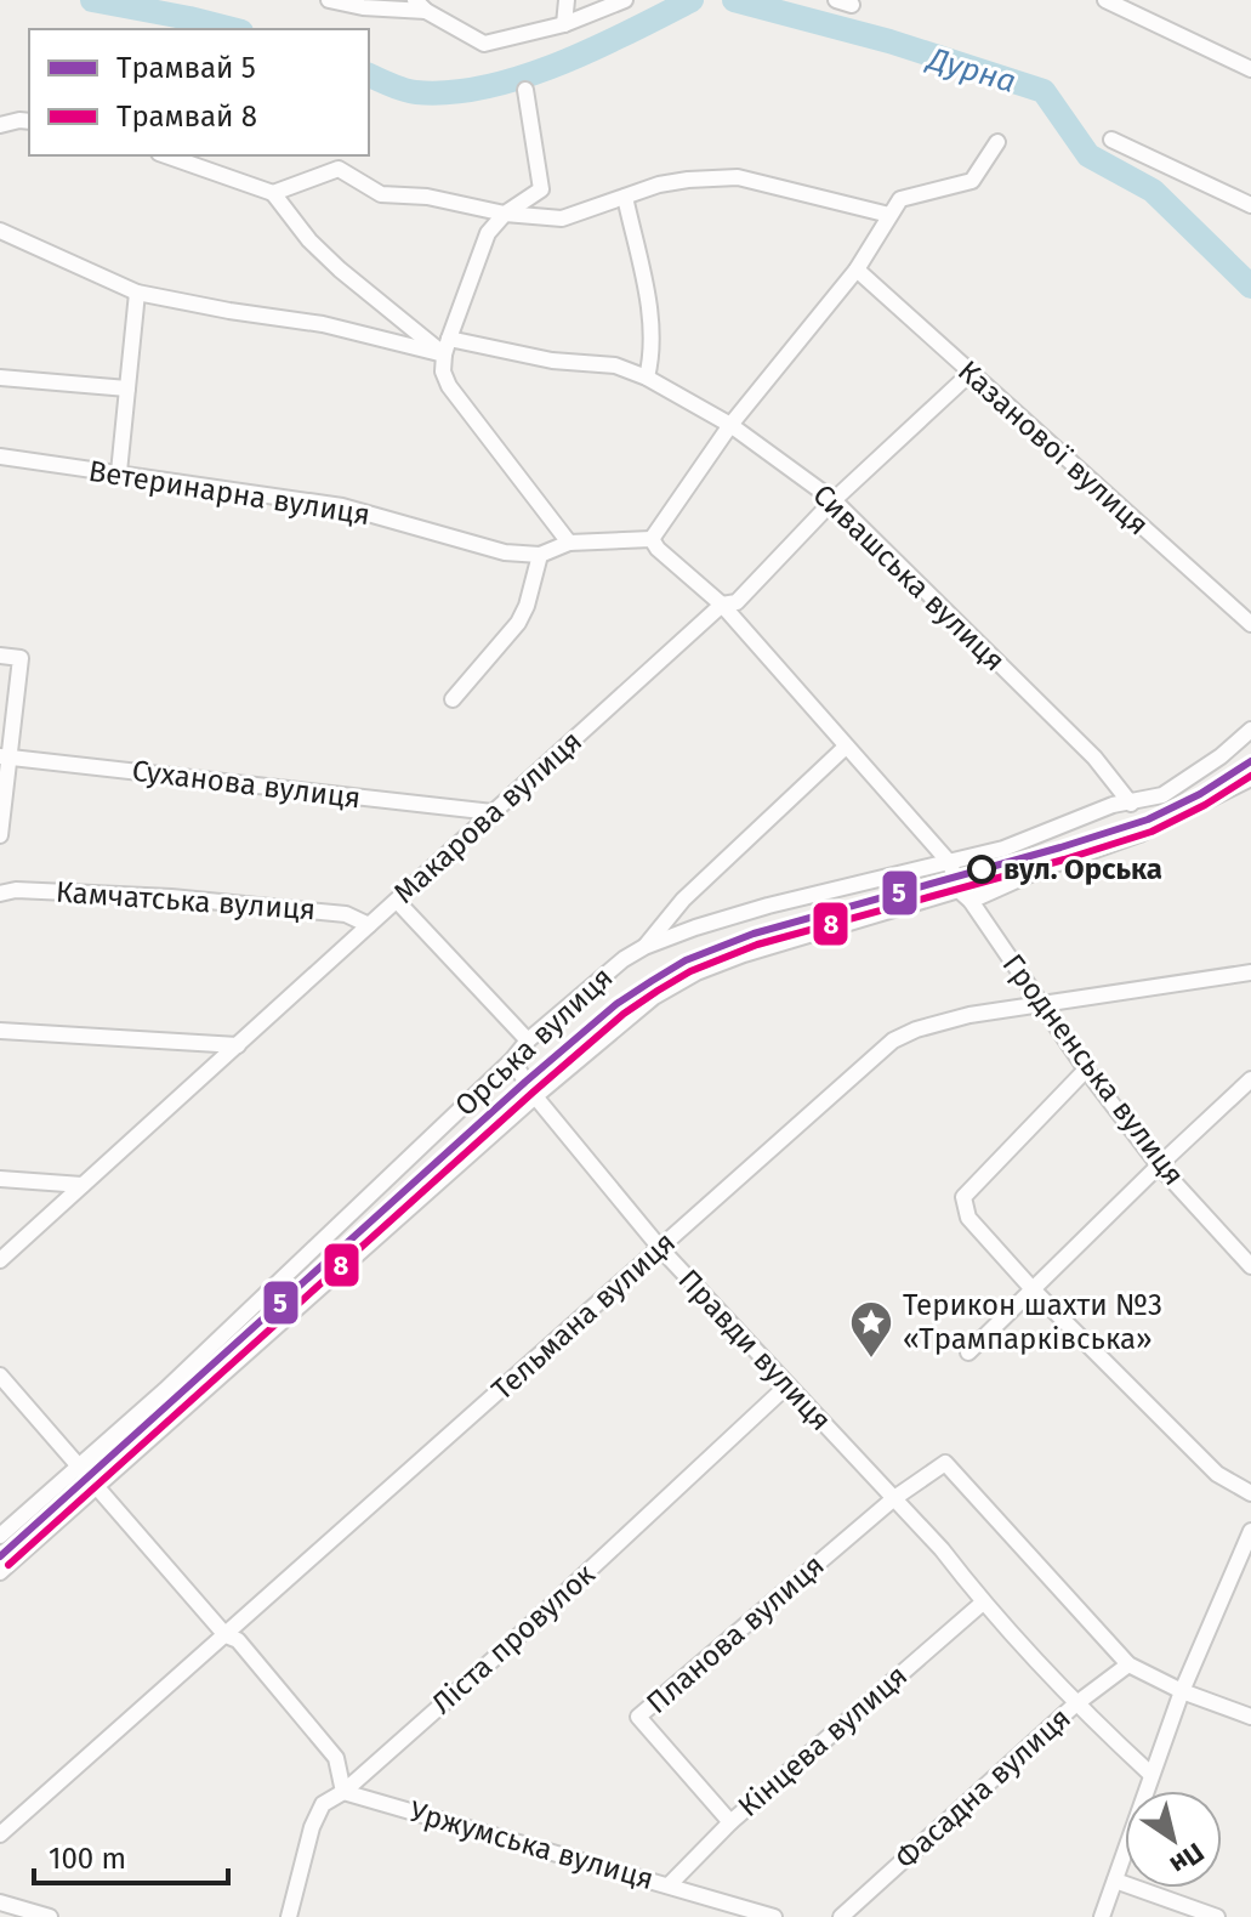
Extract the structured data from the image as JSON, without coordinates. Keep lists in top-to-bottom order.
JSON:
{
  "streets": {
    "street": [
      "Казанової вулиця",
      "Ветеринарна вулиця",
      "Сивашська вулиця",
      "Суханова вулиця",
      "Макарова вулиця",
      "Камчатська вулиця",
      "Орська вулиця",
      "Гродненська вулиця",
      "Тельмана вулиця",
      "Правди вулиця",
      "Планова вулиця",
      "Ліста провулок",
      "Кінцева вулиця",
      "Фасадна вулиця",
      "Уржумська вулиця"
    ]
  },
  "crossings": [
    ["Казанової вулиця", "Макарова вулиця"],
    ["Сивашська вулиця", "Макарова вулиця"],
    ["Сивашська вулиця", "Орська вулиця"],
    ["Суханова вулиця", "Макарова вулиця"],
    ["Макарова вулиця", "Камчатська вулиця"],
    ["Орська вулиця", "Гродненська вулиця"],
    ["Орська вулиця", "Правди вулиця"],
    ["Гродненська вулиця", "Тельмана вулиця"],
    ["Тельмана вулиця", "Правди вулиця"],
    ["Правди вулиця", "Планова вулиця"],
    ["Правди вулиця", "Ліста провулок"],
    ["Правди вулиця", "Кінцева вулиця"],
    ["Правди вулиця", "Фасадна вулиця"],
    ["Планова вулиця", "Кінцева вулиця"],
    ["Ліста провулок", "Уржумська вулиця"],
    ["Кінцева вулиця", "Уржумська вулиця"]
  ],
  "water": ["Дурна"],
  "places": {
    "other": ["вул. Орська"],
    "place": ["Терикон шахти №3 «Трампарківська»"]
  },
  "lines": ["tram line 5", "tram line 8"],
  "legend": ["Трамвай 5", "Трамвай 8"],
  "scale_bar": "100 m",
  "north": "bottom right"
}
